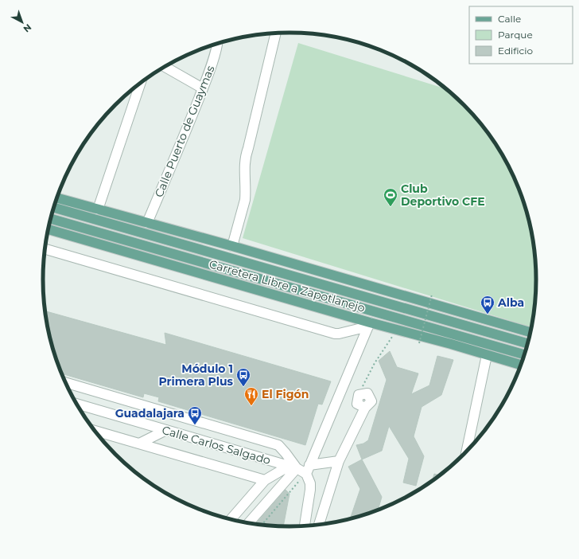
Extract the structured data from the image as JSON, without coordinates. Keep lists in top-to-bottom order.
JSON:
{
  "streets": {
    "main road": ["Carretera Libre a Zapotlanejo"],
    "street": ["Calle Puerto de Guaymas", "Calle Carlos Salgado"]
  },
  "crossings": [
    ["Calle Puerto de Guaymas", "Carretera Libre a Zapotlanejo"]
  ],
  "places": {
    "sports": ["Club Deportivo CFE"],
    "bus stop": ["Alba", "Módulo 1 Primera Plus", "Guadalajara"],
    "restaurant": ["El Figón"]
  },
  "legend": ["Calle", "Parque", "Edificio"],
  "north": "bottom right"
}
